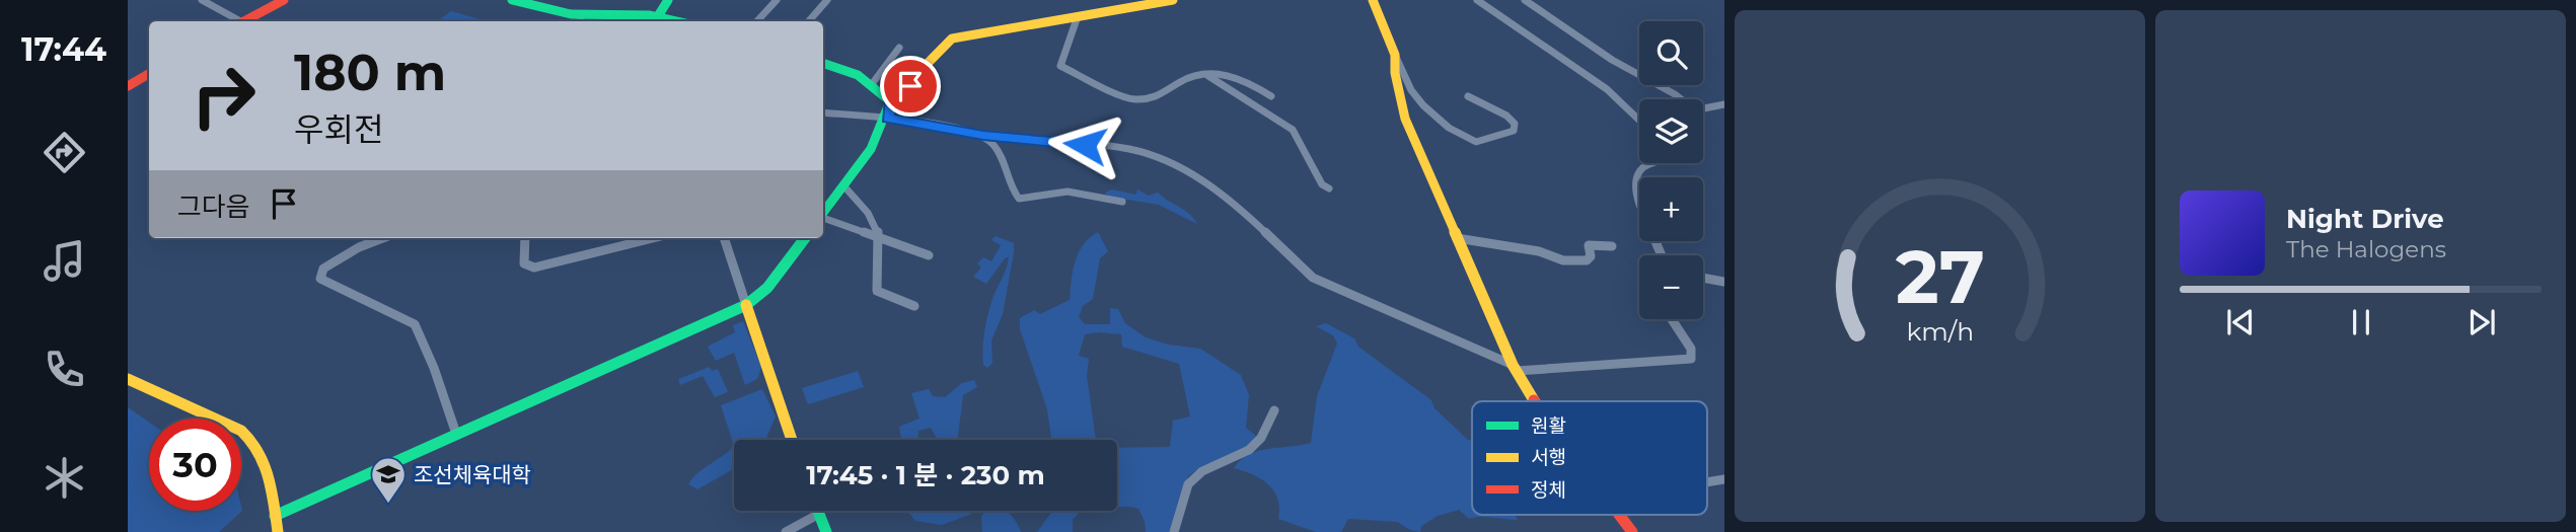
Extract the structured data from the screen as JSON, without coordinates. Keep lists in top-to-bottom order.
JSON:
{
  "places": {
    "school or university": ["조선체육대학"]
  },
  "legend": ["원활", "서행", "정체"],
  "page": {
    "tabs": "17:44",
    "map_buttons": ["+", "−"],
    "turn": ["180 m", "우회전"],
    "then": "그다음",
    "song": ["Night Drive", "The Halogens"],
    "limit": "30",
    "trip": "17:45 · 1 분 · 230 m",
    "gauge": ["27", "km/h"]
  }
}
